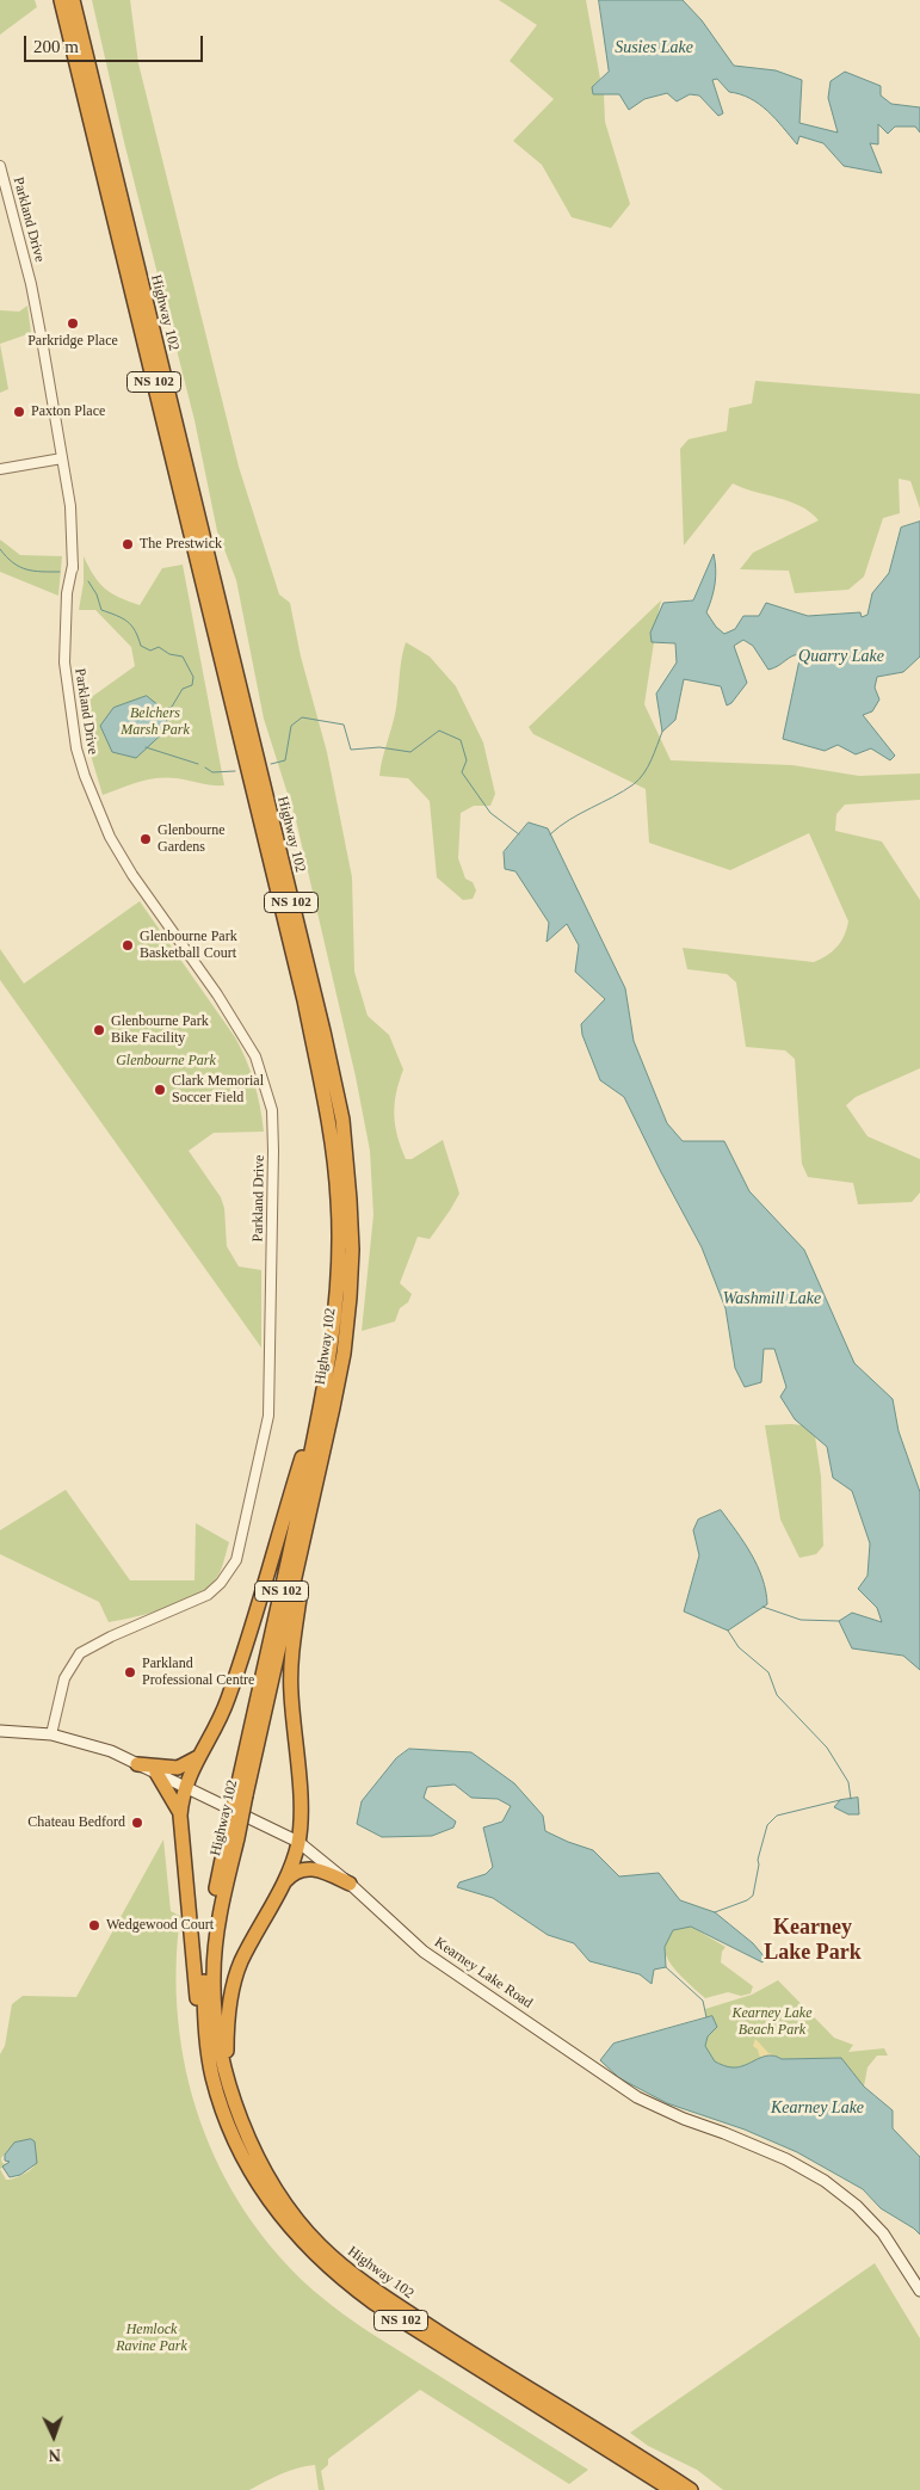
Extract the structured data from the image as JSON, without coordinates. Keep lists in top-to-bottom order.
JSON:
{
  "streets": {
    "highway": ["Highway 102", "NS 102"],
    "main road": ["Kearney Lake Road"],
    "street": ["Parkland Drive"]
  },
  "crossings": [
    ["Parkland Drive", "Kearney Lake Road"]
  ],
  "districts": ["Kearney Lake Park"],
  "water": [
    "Susies Lake",
    "Quarry Lake",
    "Washmill Lake",
    "Kearney Lake"
  ],
  "parks": [
    "Belchers Marsh Park",
    "Glenbourne Park",
    "Kearney Lake Beach Park",
    "Hemlock Ravine Park"
  ],
  "places": [
    "Parkridge Place",
    "Paxton Place",
    "The Prestwick",
    "Glenbourne Gardens",
    "Glenbourne Park Basketball Court",
    "Glenbourne Park Bike Facility",
    "Clark Memorial Soccer Field",
    "Parkland Professional Centre",
    "Chateau Bedford",
    "Wedgewood Court"
  ],
  "scale_bar": "200 m",
  "north": "bottom"
}
